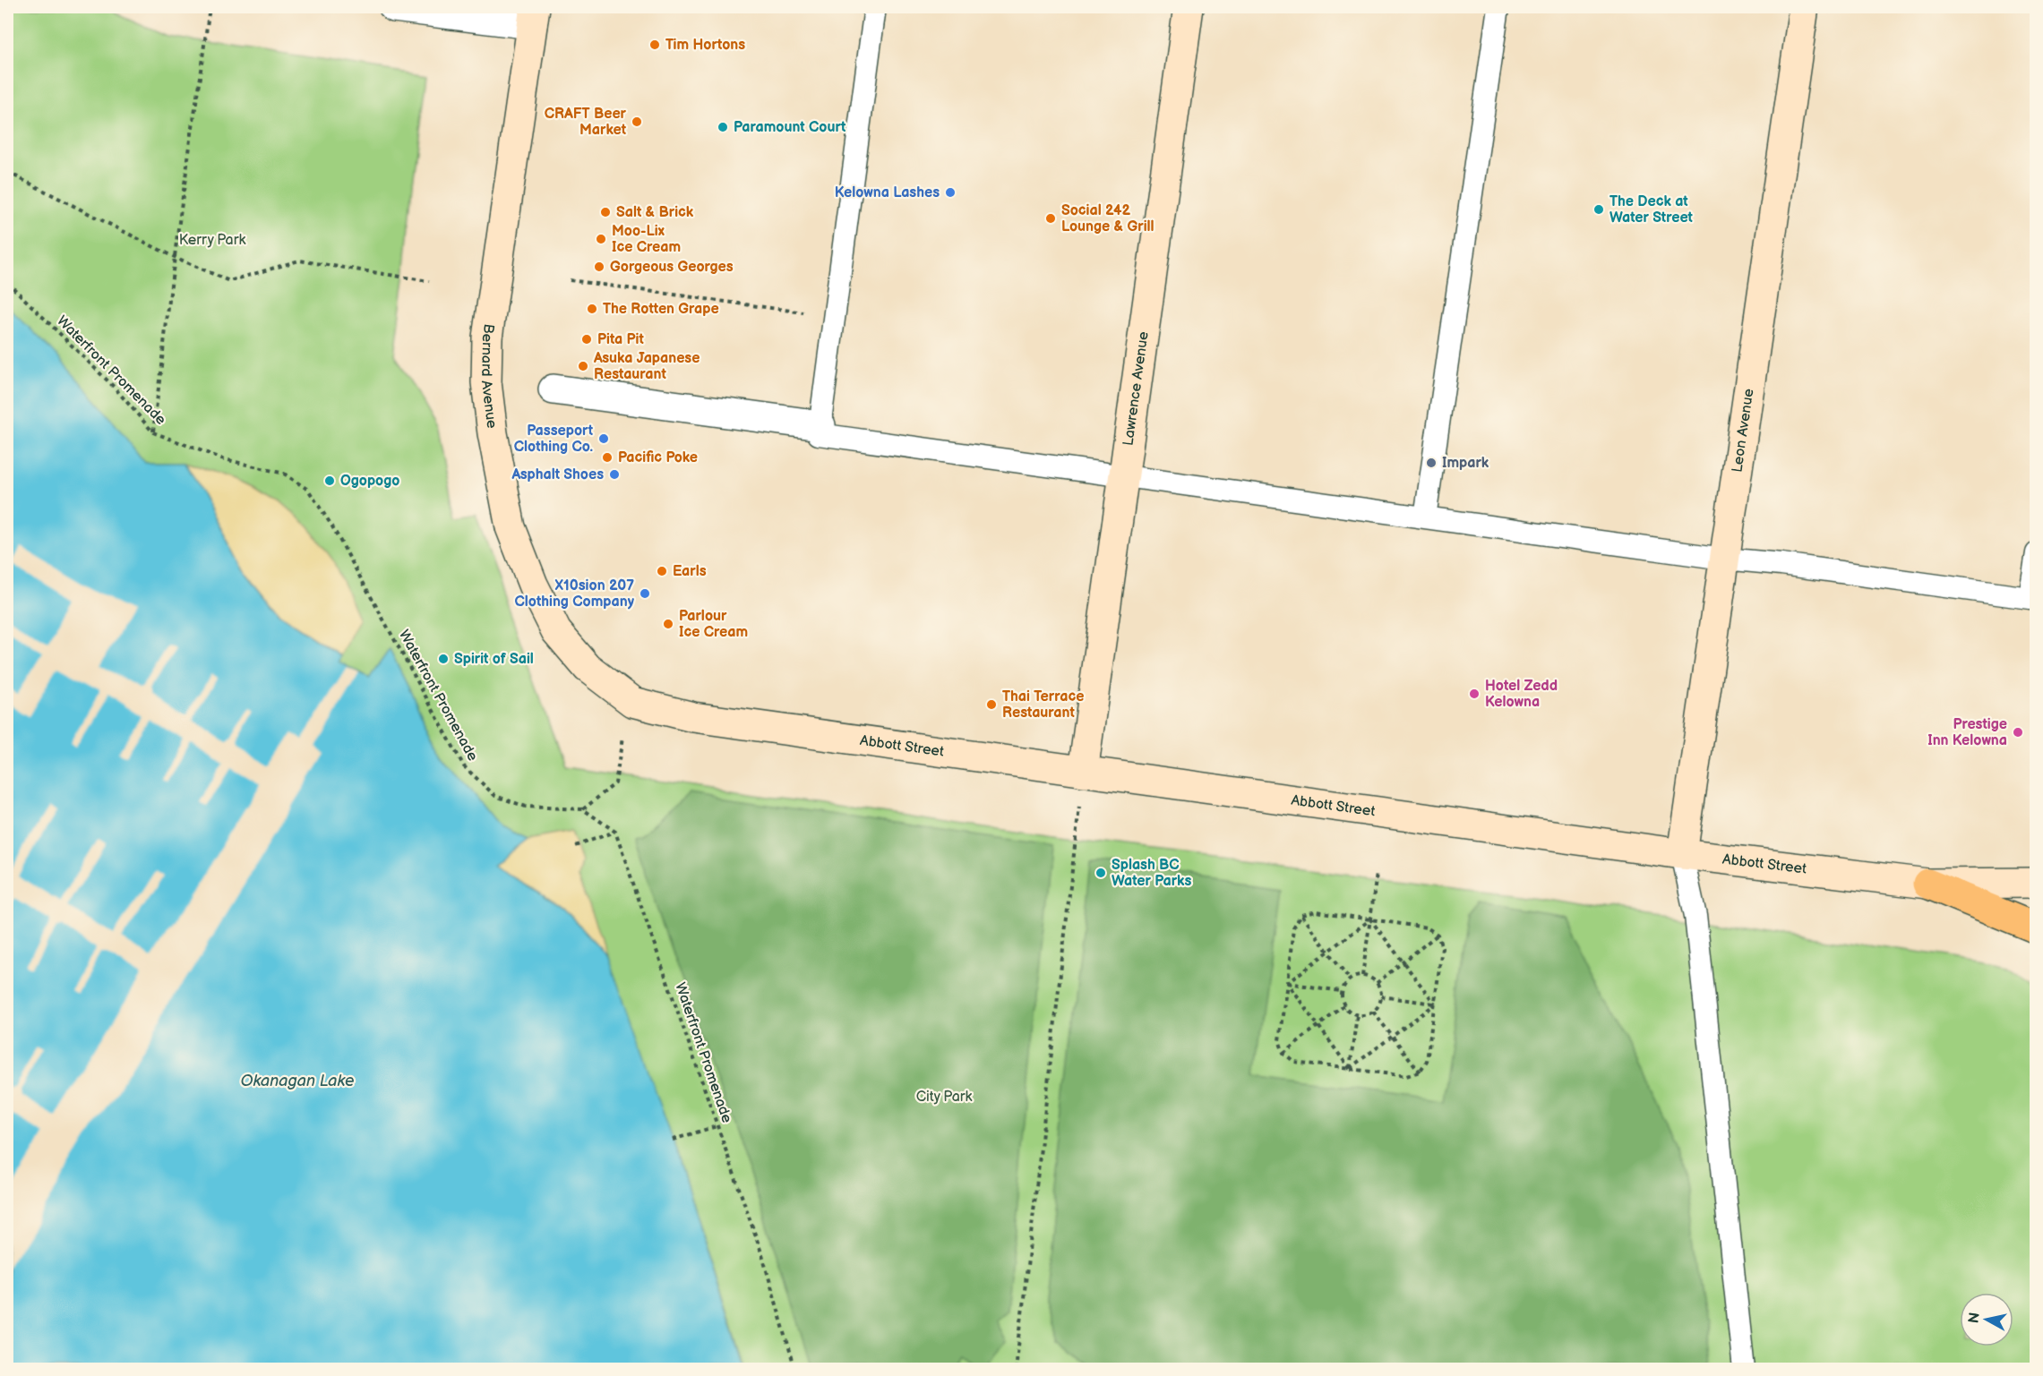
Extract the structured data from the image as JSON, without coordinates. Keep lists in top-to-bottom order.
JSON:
{
  "streets": {
    "main road": [
      "Bernard Avenue",
      "Lawrence Avenue",
      "Leon Avenue",
      "Abbott Street"
    ],
    "path": ["Waterfront Promenade"]
  },
  "crossings": [
    ["Bernard Avenue", "Abbott Street"],
    ["Lawrence Avenue", "Abbott Street"],
    ["Leon Avenue", "Abbott Street"]
  ],
  "water": ["Okanagan Lake"],
  "parks": ["Kerry Park", "City Park"],
  "places": [
    "Tim Hortons",
    "CRAFT Beer Market",
    "Paramount Court",
    "Kelowna Lashes",
    "The Deck at Water Street",
    "Salt & Brick",
    "Social 242 Lounge & Grill",
    "Moo-Lix Ice Cream",
    "Gorgeous Georges",
    "The Rotten Grape",
    "Pita Pit",
    "Asuka Japanese Restaurant",
    "Passeport Clothing Co.",
    "Pacific Poke",
    "Impark",
    "Asphalt Shoes",
    "Ogopogo",
    "Earls",
    "X10sion 207 Clothing Company",
    "Parlour Ice Cream",
    "Spirit of Sail",
    "Hotel Zedd Kelowna",
    "Thai Terrace Restaurant",
    "Prestige Inn Kelowna",
    "Splash BC Water Parks"
  ],
  "north": "left"
}
